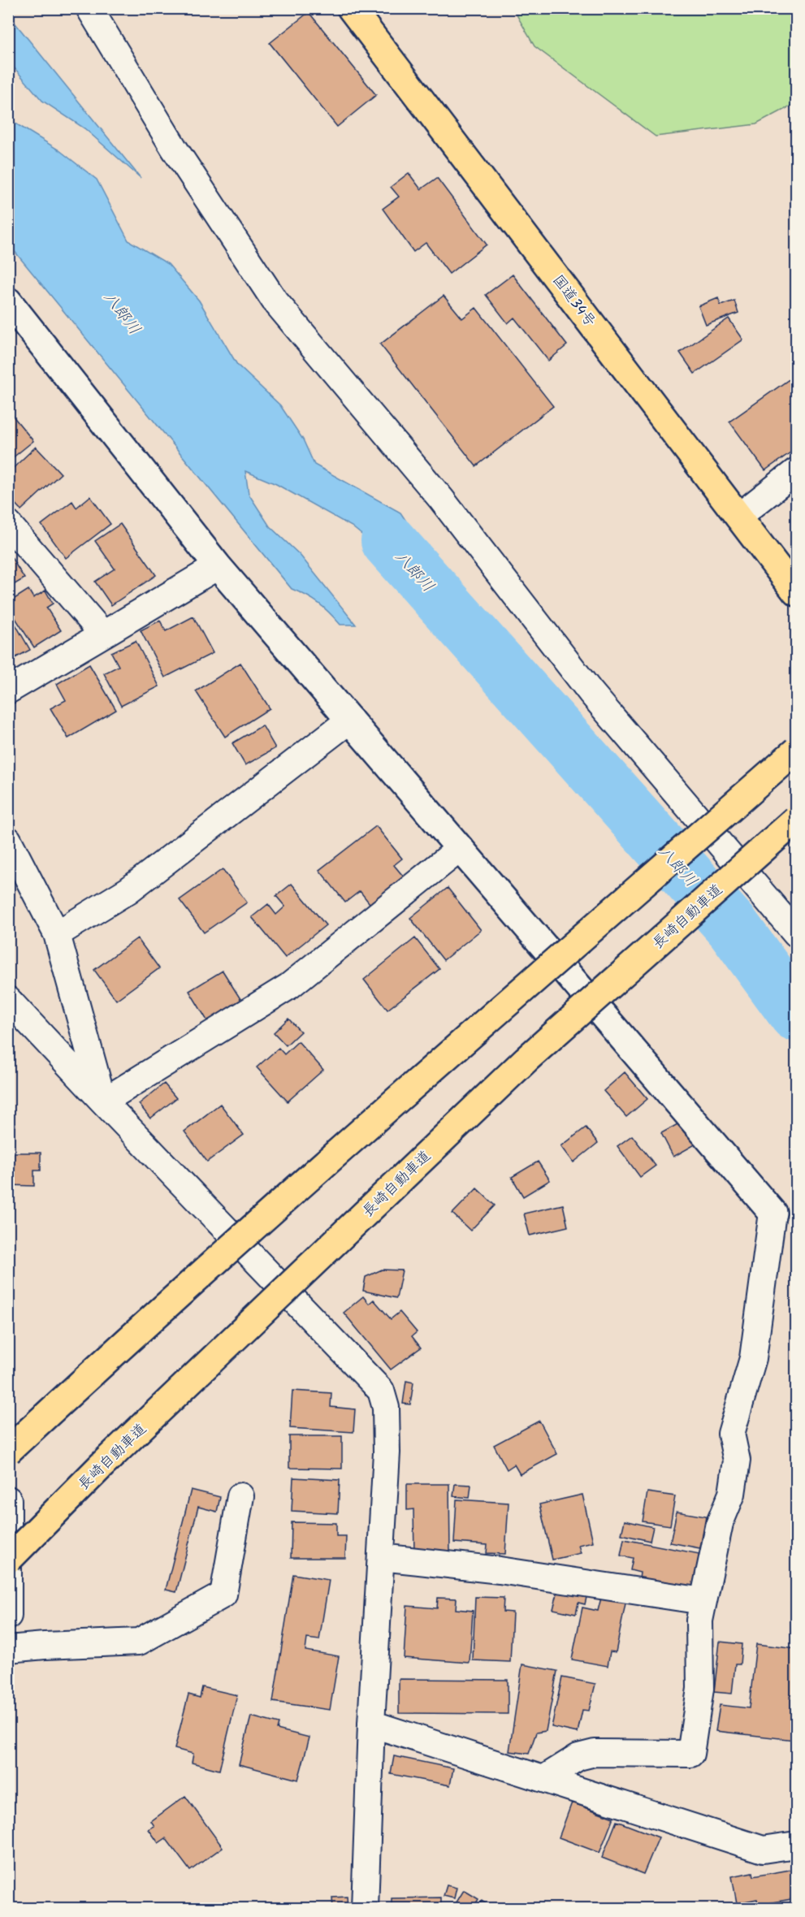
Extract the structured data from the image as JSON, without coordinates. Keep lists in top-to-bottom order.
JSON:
{
  "streets": {
    "highway": ["国道34号", "長崎自動車道"]
  },
  "water": ["八郎川"]
}
